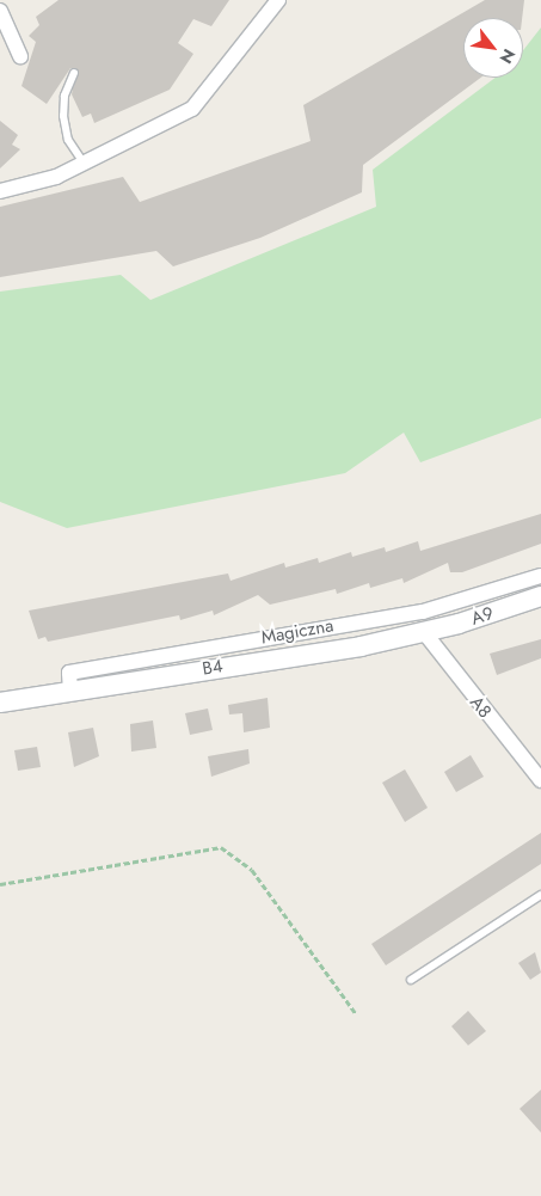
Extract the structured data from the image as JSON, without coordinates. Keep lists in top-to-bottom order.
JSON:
{
  "streets": {
    "street": [
      "A9",
      "Magiczna",
      "B4",
      "A8"
    ]
  },
  "crossings": [
    ["A9", "B4"],
    ["A9", "A8"],
    ["Magiczna", "B4"],
    ["B4", "A8"]
  ],
  "north": "bottom right"
}
